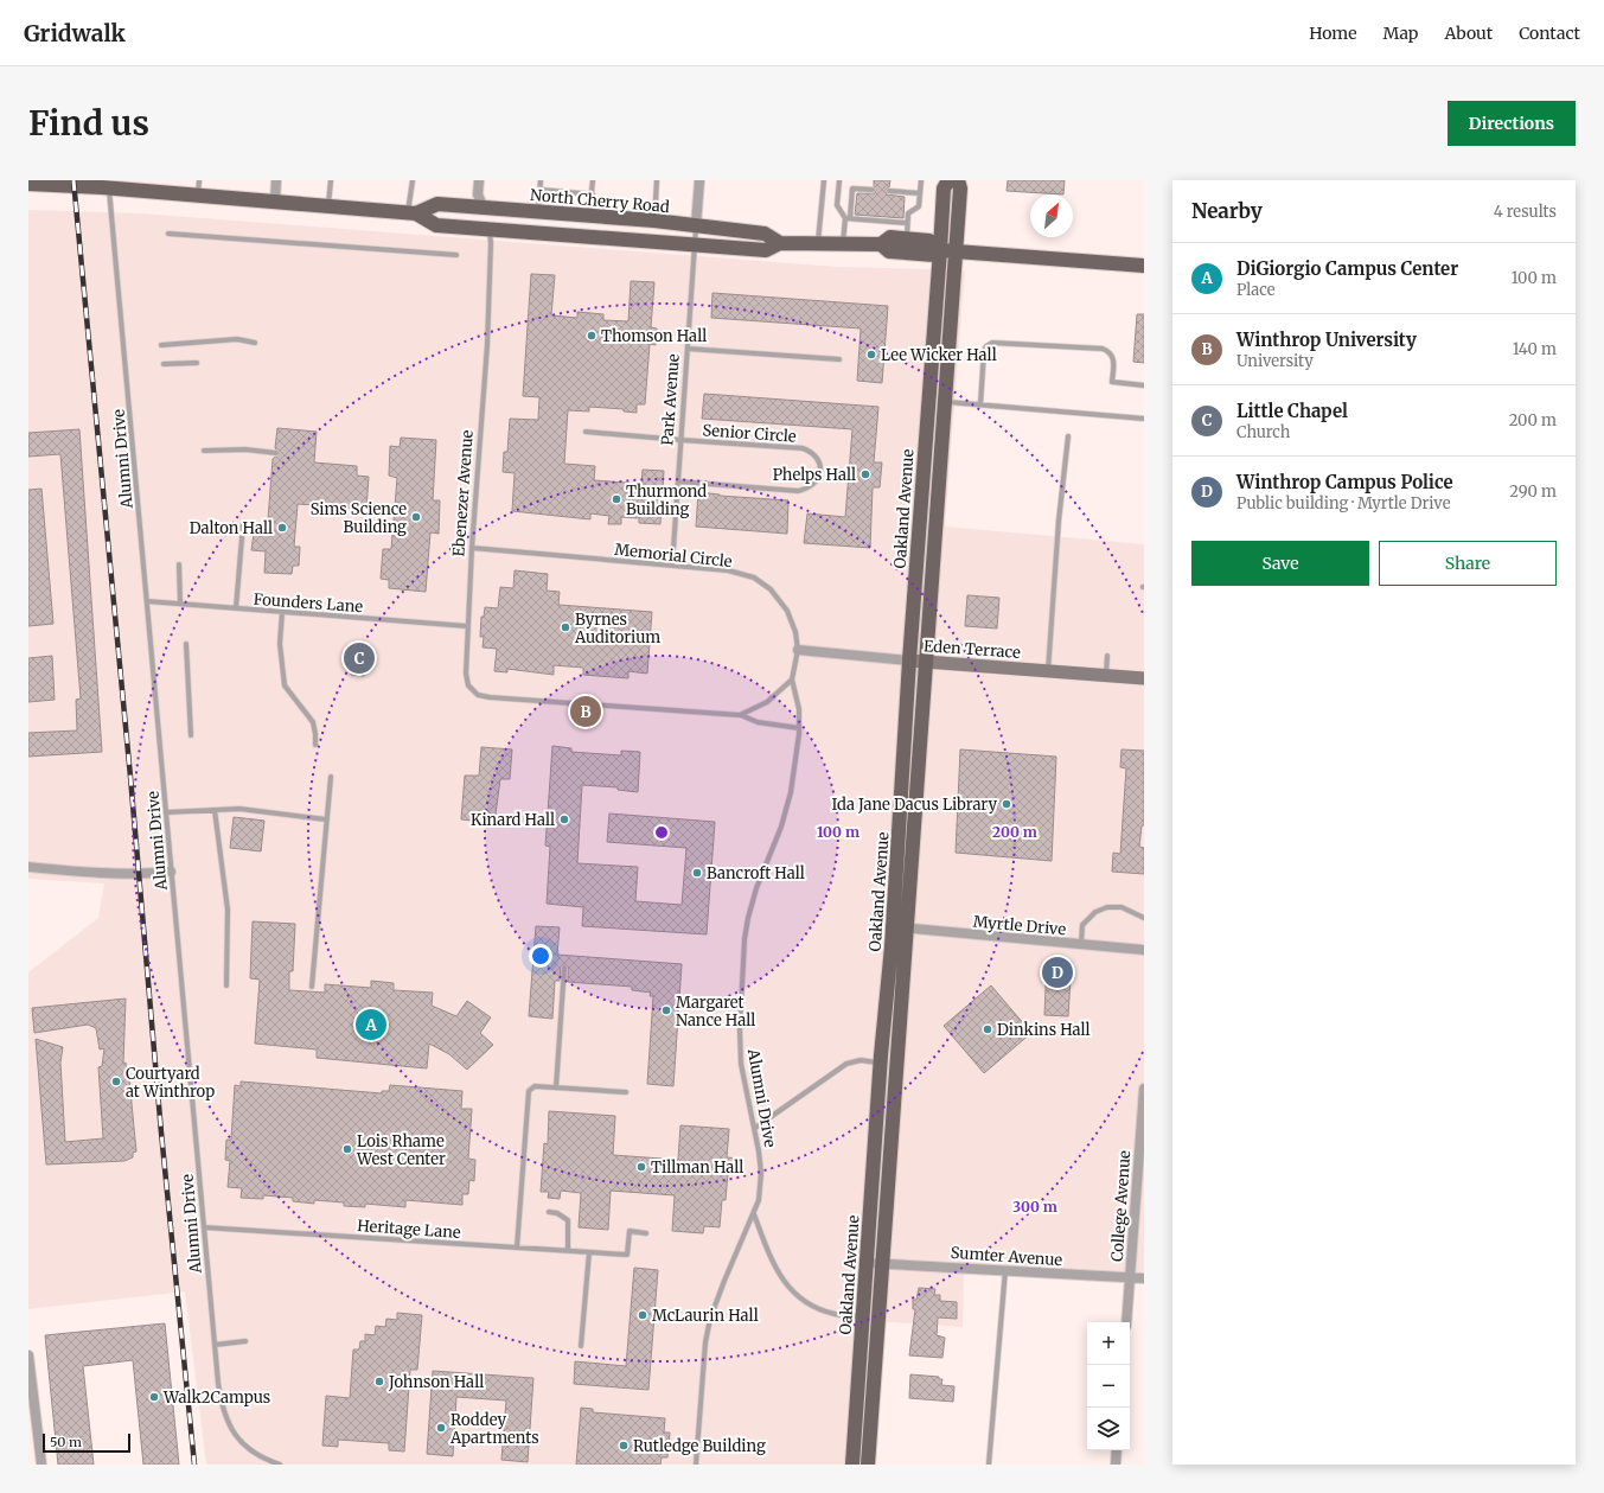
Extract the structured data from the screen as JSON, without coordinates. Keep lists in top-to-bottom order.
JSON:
{
  "streets": {
    "main road": ["North Cherry Road", "Oakland Avenue"],
    "street": [
      "Park Avenue",
      "Eden Terrace",
      "Myrtle Drive",
      "College Avenue",
      "Sumter Avenue"
    ],
    "lane": [
      "Senior Circle",
      "Alumni Drive",
      "Ebenezer Avenue",
      "Memorial Circle",
      "Founders Lane",
      "Heritage Lane"
    ]
  },
  "crossings": [
    ["North Cherry Road", "Park Avenue"],
    ["North Cherry Road", "Alumni Drive"],
    ["North Cherry Road", "Ebenezer Avenue"],
    ["North Cherry Road", "Oakland Avenue"],
    ["Park Avenue", "Senior Circle"],
    ["Park Avenue", "Memorial Circle"],
    ["Alumni Drive", "Memorial Circle"],
    ["Alumni Drive", "Founders Lane"],
    ["Alumni Drive", "Heritage Lane"],
    ["Ebenezer Avenue", "Memorial Circle"],
    ["Ebenezer Avenue", "Founders Lane"],
    ["Oakland Avenue", "Eden Terrace"],
    ["Oakland Avenue", "Myrtle Drive"],
    ["Oakland Avenue", "Sumter Avenue"],
    ["Memorial Circle", "Eden Terrace"],
    ["College Avenue", "Sumter Avenue"]
  ],
  "places": [
    "Thomson Hall",
    "Lee Wicker Hall",
    "Phelps Hall",
    "Thurmond Building",
    "Sims Science Building",
    "Dalton Hall",
    "Byrnes Auditorium",
    "Ida Jane Dacus Library",
    "Kinard Hall",
    "Bancroft Hall",
    "Margaret Nance Hall",
    "Dinkins Hall",
    "Courtyard at Winthrop",
    "Lois Rhame West Center",
    "Tillman Hall",
    "McLaurin Hall",
    "Johnson Hall",
    "Walk2Campus",
    "Roddey Apartments",
    "Rutledge Building"
  ],
  "scale_bar": "50 m",
  "north": "top right",
  "page": {
    "header": "Gridwalk",
    "nav": [
      "Home",
      "Map",
      "About",
      "Contact"
    ],
    "buttons": [
      "Directions",
      ["Save", "Share"]
    ],
    "title": "Find us",
    "heading": ["Nearby", "4 results"],
    "list": [
      {
        "mark": "A",
        "name": "DiGiorgio Campus Center",
        "note": "Place",
        "value": "100 m"
      },
      {
        "mark": "B",
        "name": "Winthrop University",
        "note": "University",
        "value": "140 m"
      },
      {
        "mark": "C",
        "name": "Little Chapel",
        "note": "Church",
        "value": "200 m"
      },
      {
        "mark": "D",
        "name": "Winthrop Campus Police",
        "note": "Public building · Myrtle Drive",
        "value": "290 m"
      }
    ],
    "pins": [
      "C",
      "B",
      "D",
      "A"
    ],
    "map_buttons": ["+", "−"],
    "scale": "50 m"
  },
  "rings": ["100 m", "200 m", "300 m"]
}
